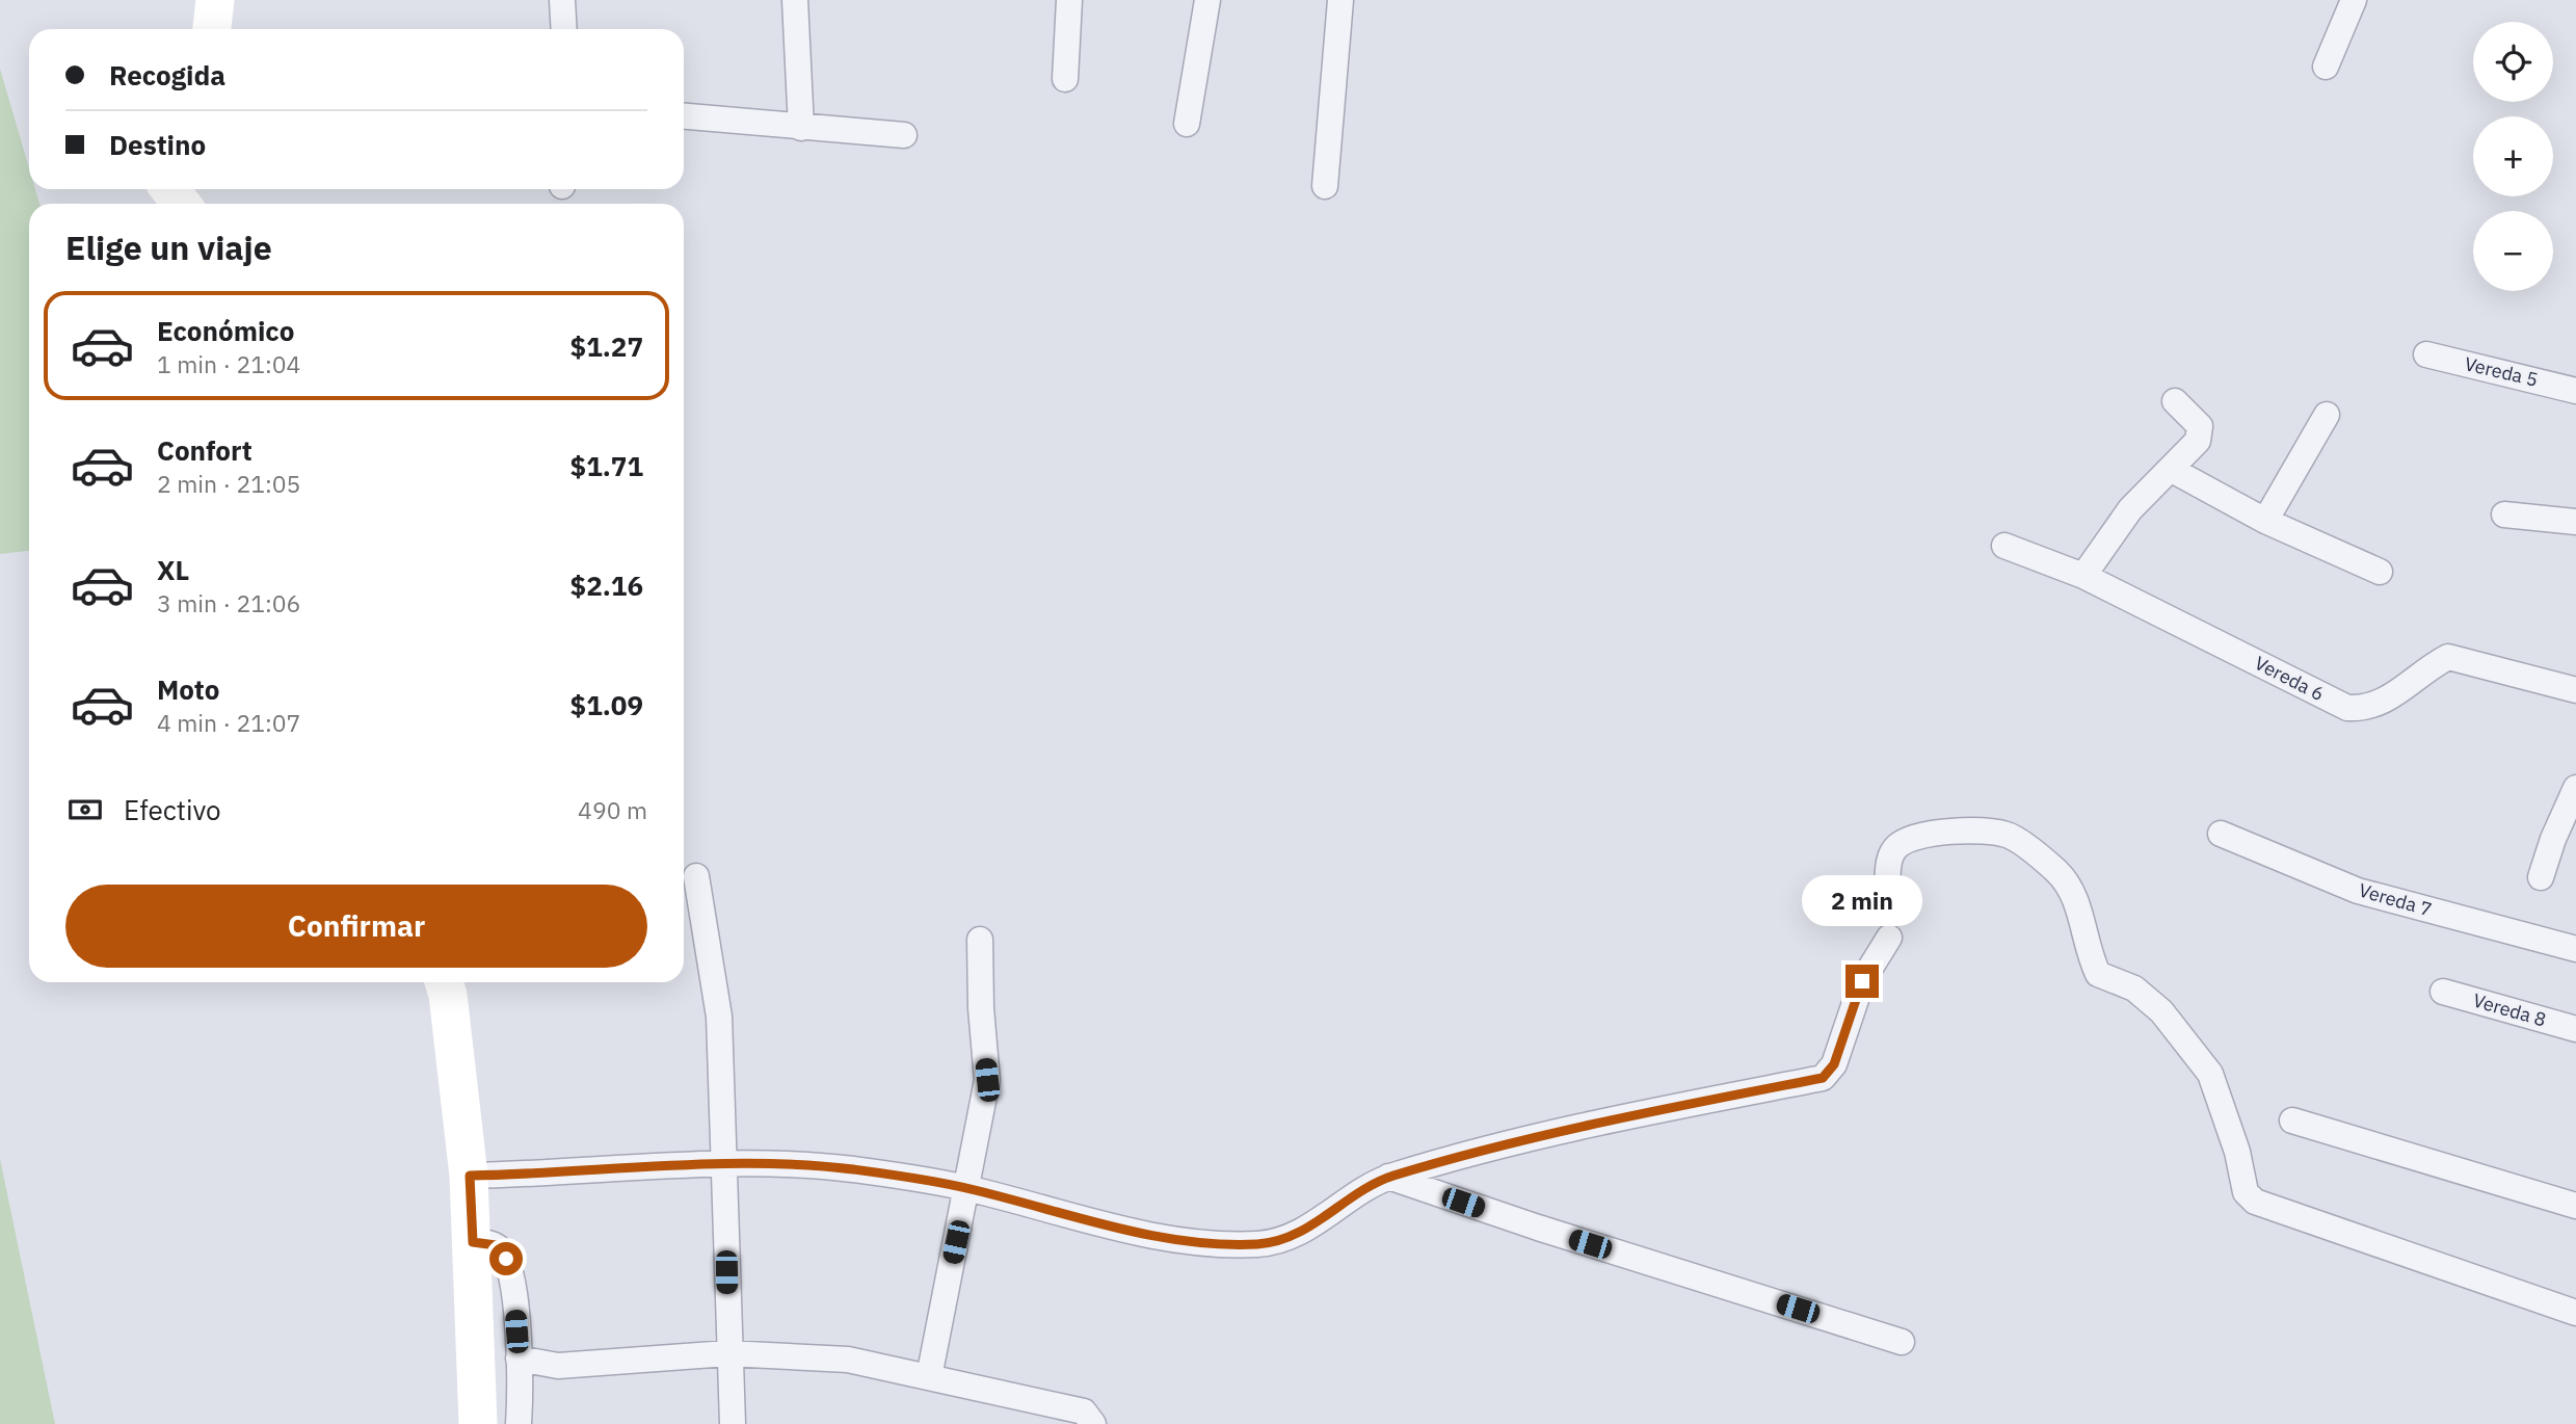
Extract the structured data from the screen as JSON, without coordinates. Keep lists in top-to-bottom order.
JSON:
{
  "streets": {
    "street": [
      "Vereda 5",
      "Vereda 6",
      "Vereda 7",
      "Vereda 8"
    ]
  },
  "page": {
    "map_buttons": ["+", "−"],
    "banner": ["Recogida", "Destino"],
    "heading": "Elige un viaje",
    "list": [
      {
        "name": "Económico",
        "note": "1 min · 21:04",
        "value": "$1.27"
      },
      {
        "name": "Confort",
        "note": "2 min · 21:05",
        "value": "$1.71"
      },
      {
        "name": "XL",
        "note": "3 min · 21:06",
        "value": "$2.16"
      },
      {
        "name": "Moto",
        "note": "4 min · 21:07",
        "value": "$1.09"
      }
    ],
    "pay": ["Efectivo", "490 m"],
    "buttons": "Confirmar",
    "bubble": "2 min"
  }
}
